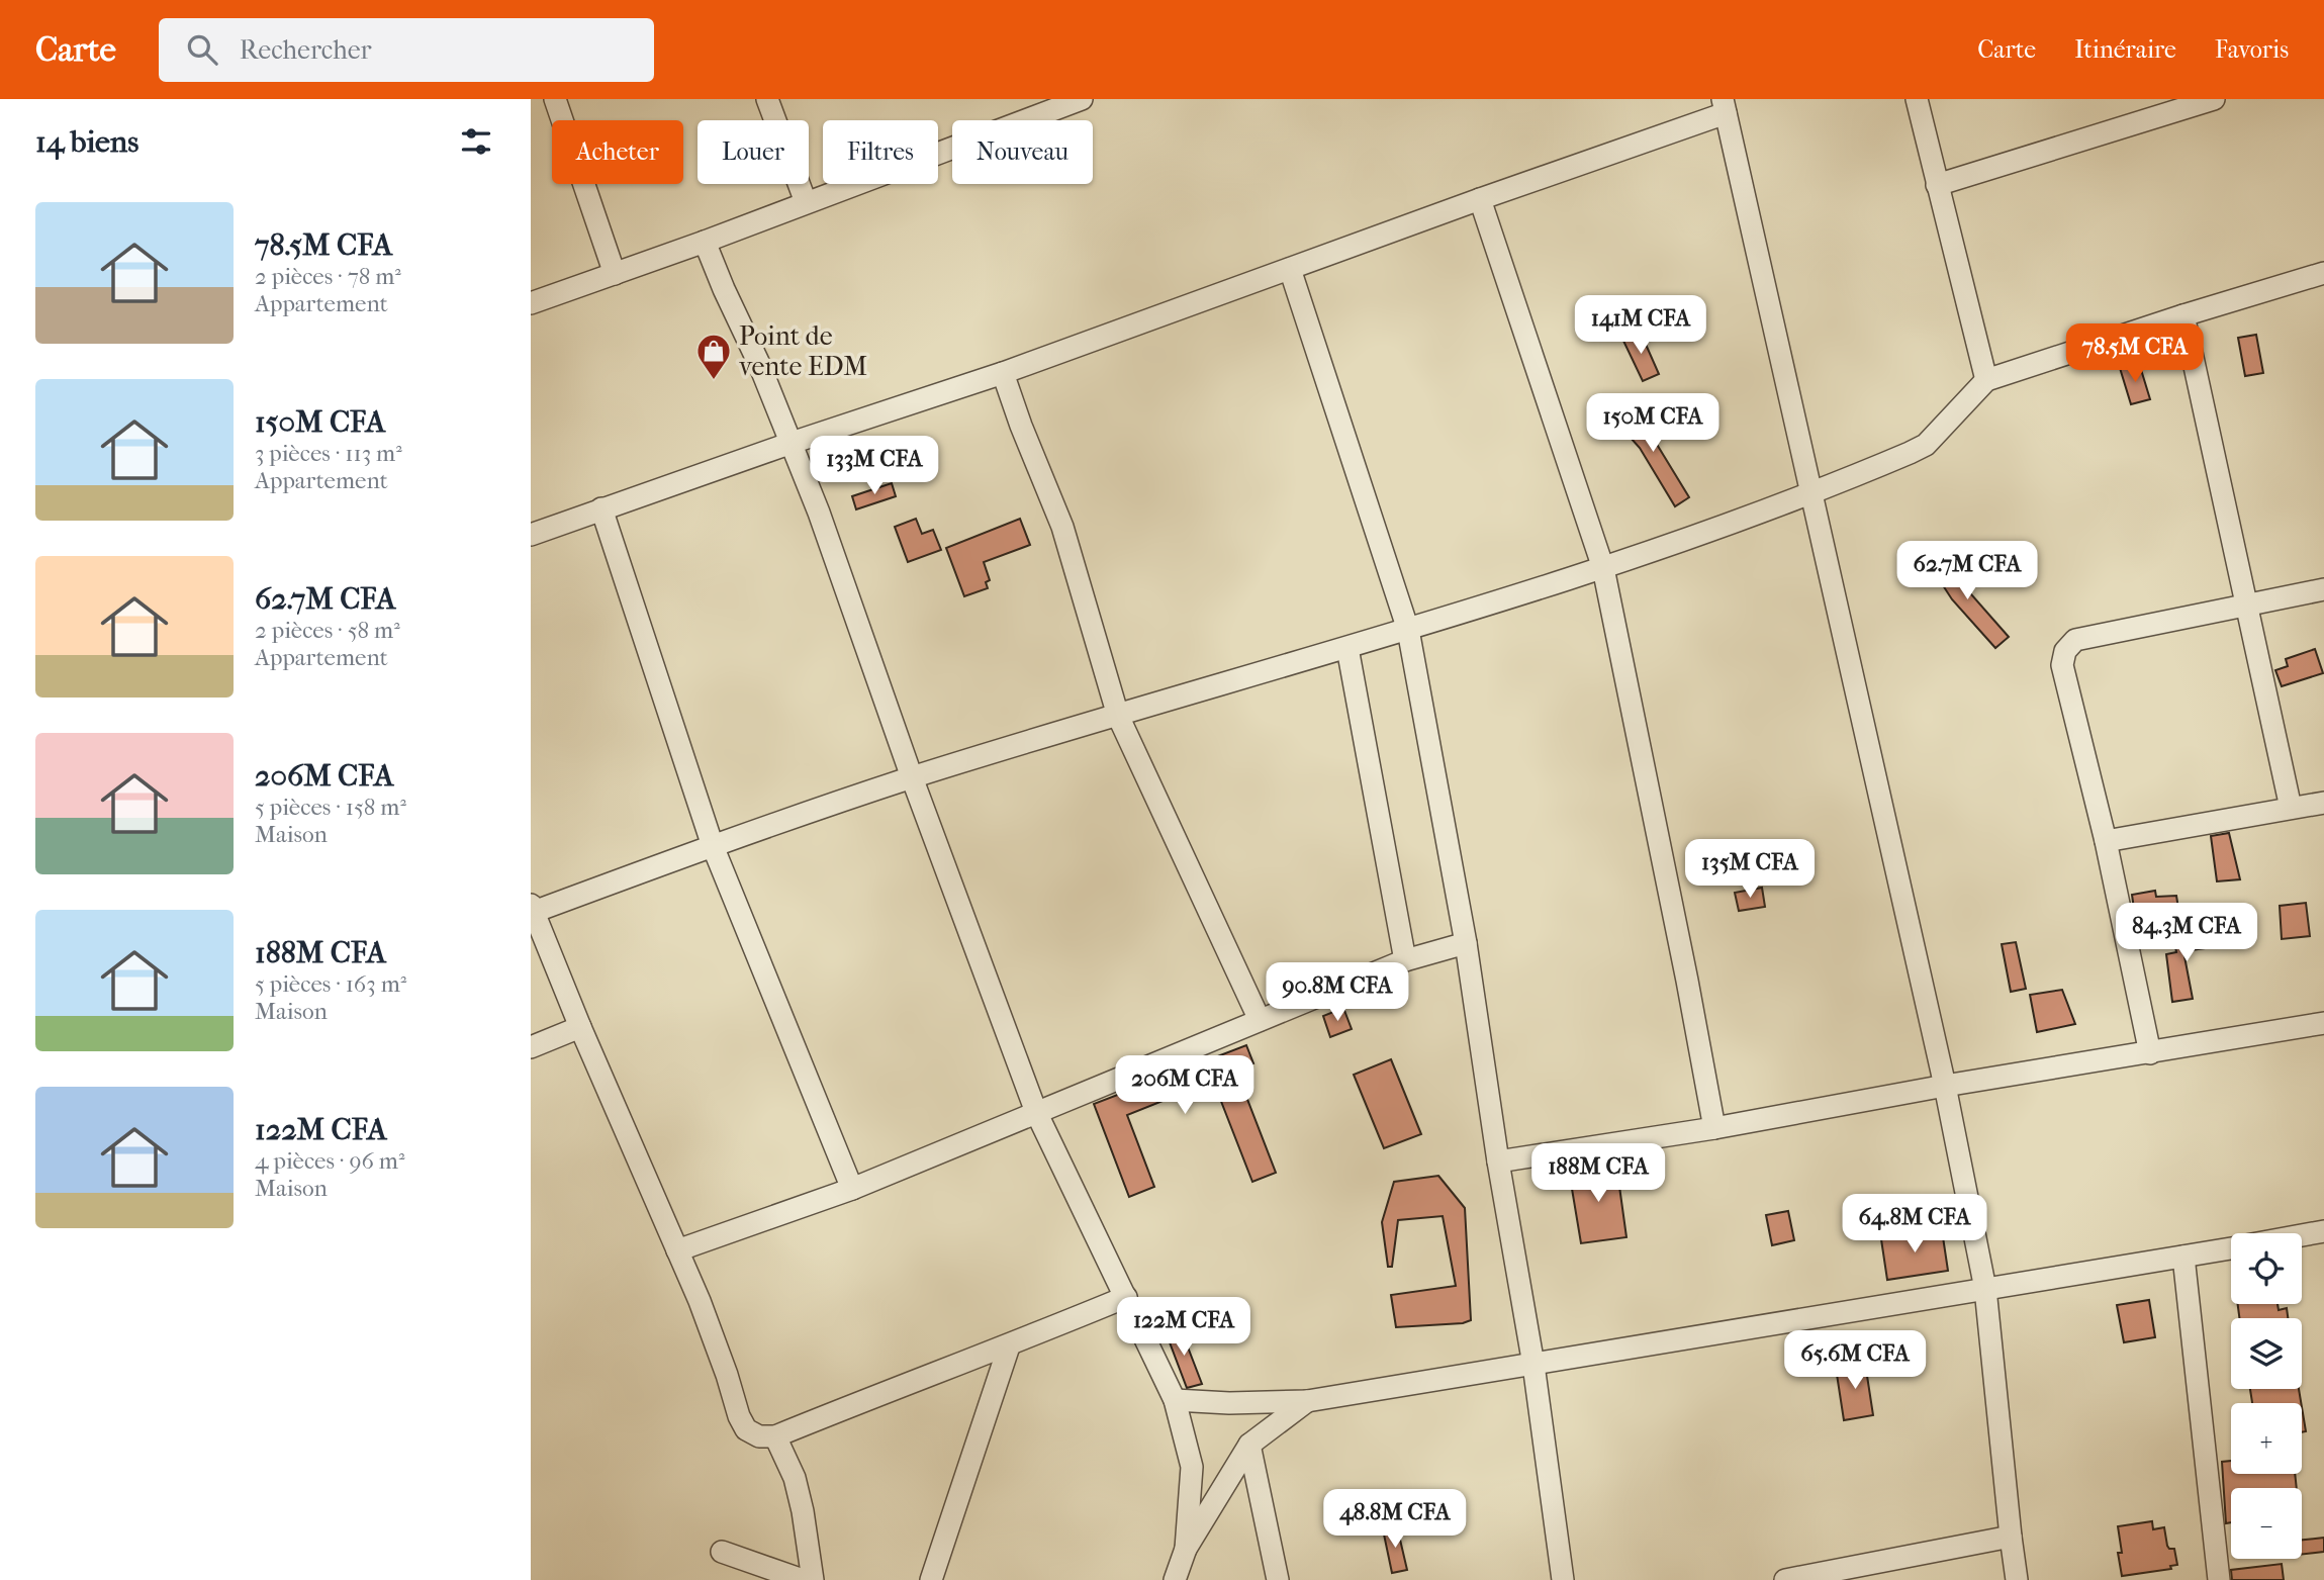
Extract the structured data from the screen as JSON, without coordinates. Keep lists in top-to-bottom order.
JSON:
{
  "places": {
    "shop": ["Point de vente EDM"]
  },
  "page": {
    "header": "Carte",
    "search": "Rechercher",
    "nav": ["Carte", "Itinéraire", "Favoris"],
    "heading": "14 biens",
    "chip": [
      "Acheter",
      "Louer",
      "Filtres",
      "Nouveau"
    ],
    "list": [
      {
        "name": "78.5M CFA",
        "note": "2 pièces · 78 m² · Appartement"
      },
      {
        "name": "150M CFA",
        "note": "3 pièces · 113 m² · Appartement"
      },
      {
        "name": "62.7M CFA",
        "note": "2 pièces · 58 m² · Appartement"
      },
      {
        "name": "206M CFA",
        "note": "5 pièces · 158 m² · Maison"
      },
      {
        "name": "188M CFA",
        "note": "5 pièces · 163 m² · Maison"
      },
      {
        "name": "122M CFA",
        "note": "4 pièces · 96 m² · Maison"
      }
    ],
    "price": [
      "141M CFA",
      "78.5M CFA",
      "150M CFA",
      "133M CFA",
      "62.7M CFA",
      "135M CFA",
      "84.3M CFA",
      "90.8M CFA",
      "206M CFA",
      "188M CFA",
      "64.8M CFA",
      "122M CFA",
      "65.6M CFA",
      "48.8M CFA"
    ],
    "map_buttons": ["+", "−"]
  }
}
